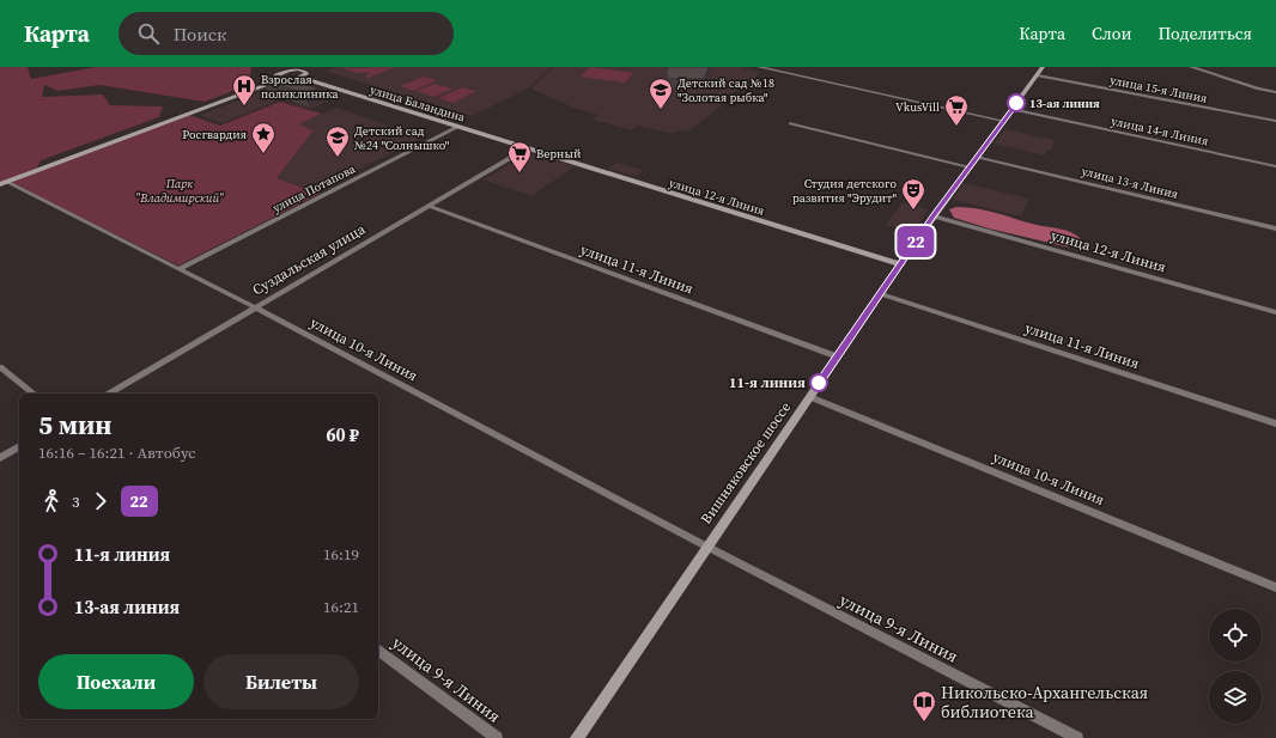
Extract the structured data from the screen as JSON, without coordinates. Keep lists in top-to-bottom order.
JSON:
{
  "streets": {
    "street": [
      "улица 15-я Линия",
      "улица Баландина",
      "улица 14-я Линия",
      "улица 13-я Линия",
      "улица Потапова",
      "улица 12-я Линия",
      "Суздальская улица",
      "улица 11-я Линия",
      "улица 10-я Линия",
      "Вишняковское шоссе",
      "улица 9-я Линия"
    ]
  },
  "crossings": [
    ["улица 15-я Линия", "Вишняковское шоссе"],
    ["улица Баландина", "улица Потапова"],
    ["улица Баландина", "улица 12-я Линия"],
    ["улица Баландина", "Суздальская улица"],
    ["улица 14-я Линия", "Вишняковское шоссе"],
    ["улица 13-я Линия", "Вишняковское шоссе"],
    ["улица Потапова", "улица 10-я Линия"],
    ["улица 12-я Линия", "Суздальская улица"],
    ["улица 12-я Линия", "Вишняковское шоссе"],
    ["Суздальская улица", "улица 11-я Линия"],
    ["Суздальская улица", "улица 10-я Линия"],
    ["улица 11-я Линия", "Вишняковское шоссе"],
    ["улица 10-я Линия", "Вишняковское шоссе"],
    ["улица 10-я Линия", "улица 9-я Линия"],
    ["Вишняковское шоссе", "улица 9-я Линия"]
  ],
  "parks": ["Парк \"Владимирский\""],
  "places": {
    "other": ["13-ая линия", "11-я линия"],
    "hospital": ["Взрослая поликлиника"],
    "school or university": ["Детский сад №18 \"Золотая рыбка\"", "Детский сад №24 \"Солнышко\""],
    "supermarket": ["VkusVill", "Верный"],
    "place": ["Росгвардия"],
    "theatre": ["Студия детского развития \"Эрудит\""],
    "library": ["Никольско-Архангельская библиотека"]
  },
  "lines": ["bus line 22"],
  "page": {
    "header": "Карта",
    "search": "Поиск",
    "nav": ["Карта", "Слои", "Поделиться"],
    "on_map": "22",
    "heading": ["5 мин", "16:16 – 16:21 · Автобус", "60 ₽"],
    "legs": ["3", "22"],
    "list": [
      {
        "name": "11-я линия",
        "value": "16:19"
      },
      {
        "name": "13-ая линия",
        "value": "16:21"
      }
    ],
    "buttons": ["Поехали", "Билеты"]
  }
}
